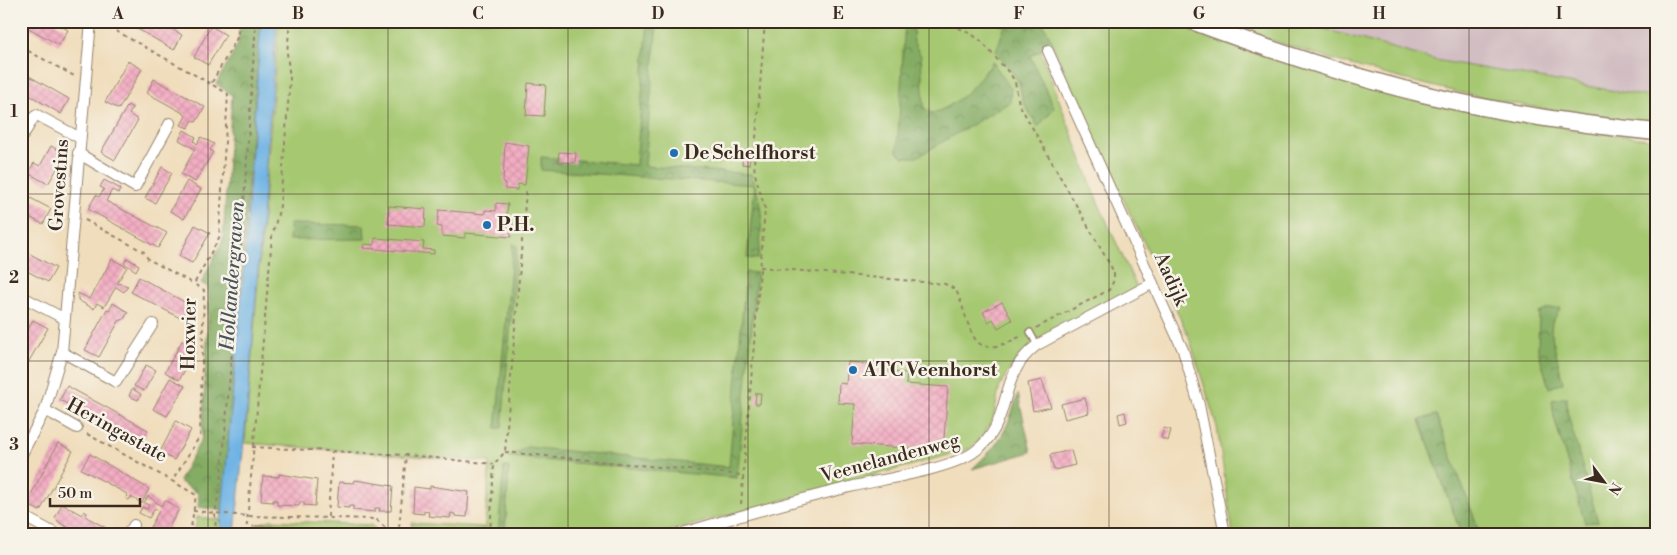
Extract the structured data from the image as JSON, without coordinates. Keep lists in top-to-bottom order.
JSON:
{
  "streets": {
    "street": [
      "Grovestins",
      "Aadijk",
      "Heringastate",
      "Veenelandenweg"
    ],
    "path": ["Hoxwier"]
  },
  "crossings": [
    ["Grovestins", "Heringastate"],
    ["Aadijk", "Veenelandenweg"],
    ["Hoxwier", "Heringastate"]
  ],
  "water": ["Hollandergraven"],
  "places": ["De Schelfhorst", "P.H.", "ATC Veenhorst"],
  "scale_bar": "50 m",
  "north": "bottom right",
  "grid": {
    "columns": [
      "A",
      "B",
      "C",
      "D",
      "E",
      "F",
      "G",
      "H",
      "I"
    ],
    "rows": ["1", "2", "3"]
  }
}
